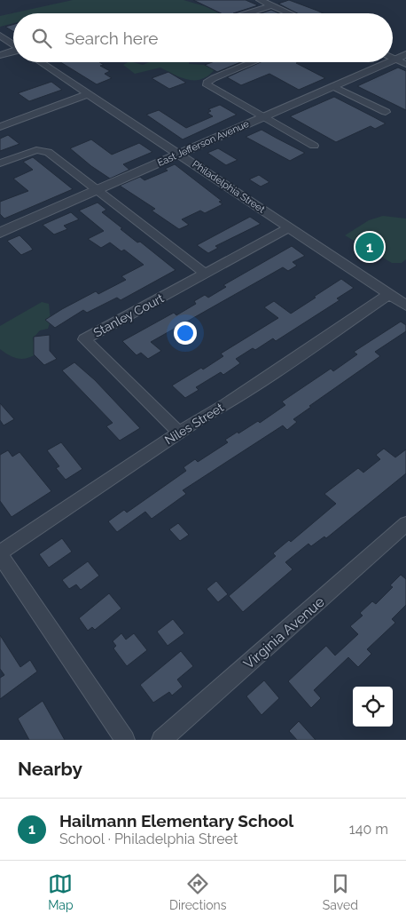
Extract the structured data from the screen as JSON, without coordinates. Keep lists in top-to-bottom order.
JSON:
{
  "streets": {
    "street": [
      "East Jefferson Avenue",
      "Philadelphia Street",
      "Stanley Court",
      "Niles Street",
      "Virginia Avenue"
    ]
  },
  "crossings": [
    ["East Jefferson Avenue", "Philadelphia Street"],
    ["Philadelphia Street", "Stanley Court"],
    ["Philadelphia Street", "Niles Street"],
    ["Stanley Court", "Niles Street"]
  ],
  "page": {
    "search": "Search here",
    "pins": "1",
    "heading": "Nearby",
    "list": [
      {
        "mark": "1",
        "name": "Hailmann Elementary School",
        "note": "School · Philadelphia Street",
        "value": "140 m"
      }
    ],
    "nav": ["Map", "Directions", "Saved"]
  }
}
